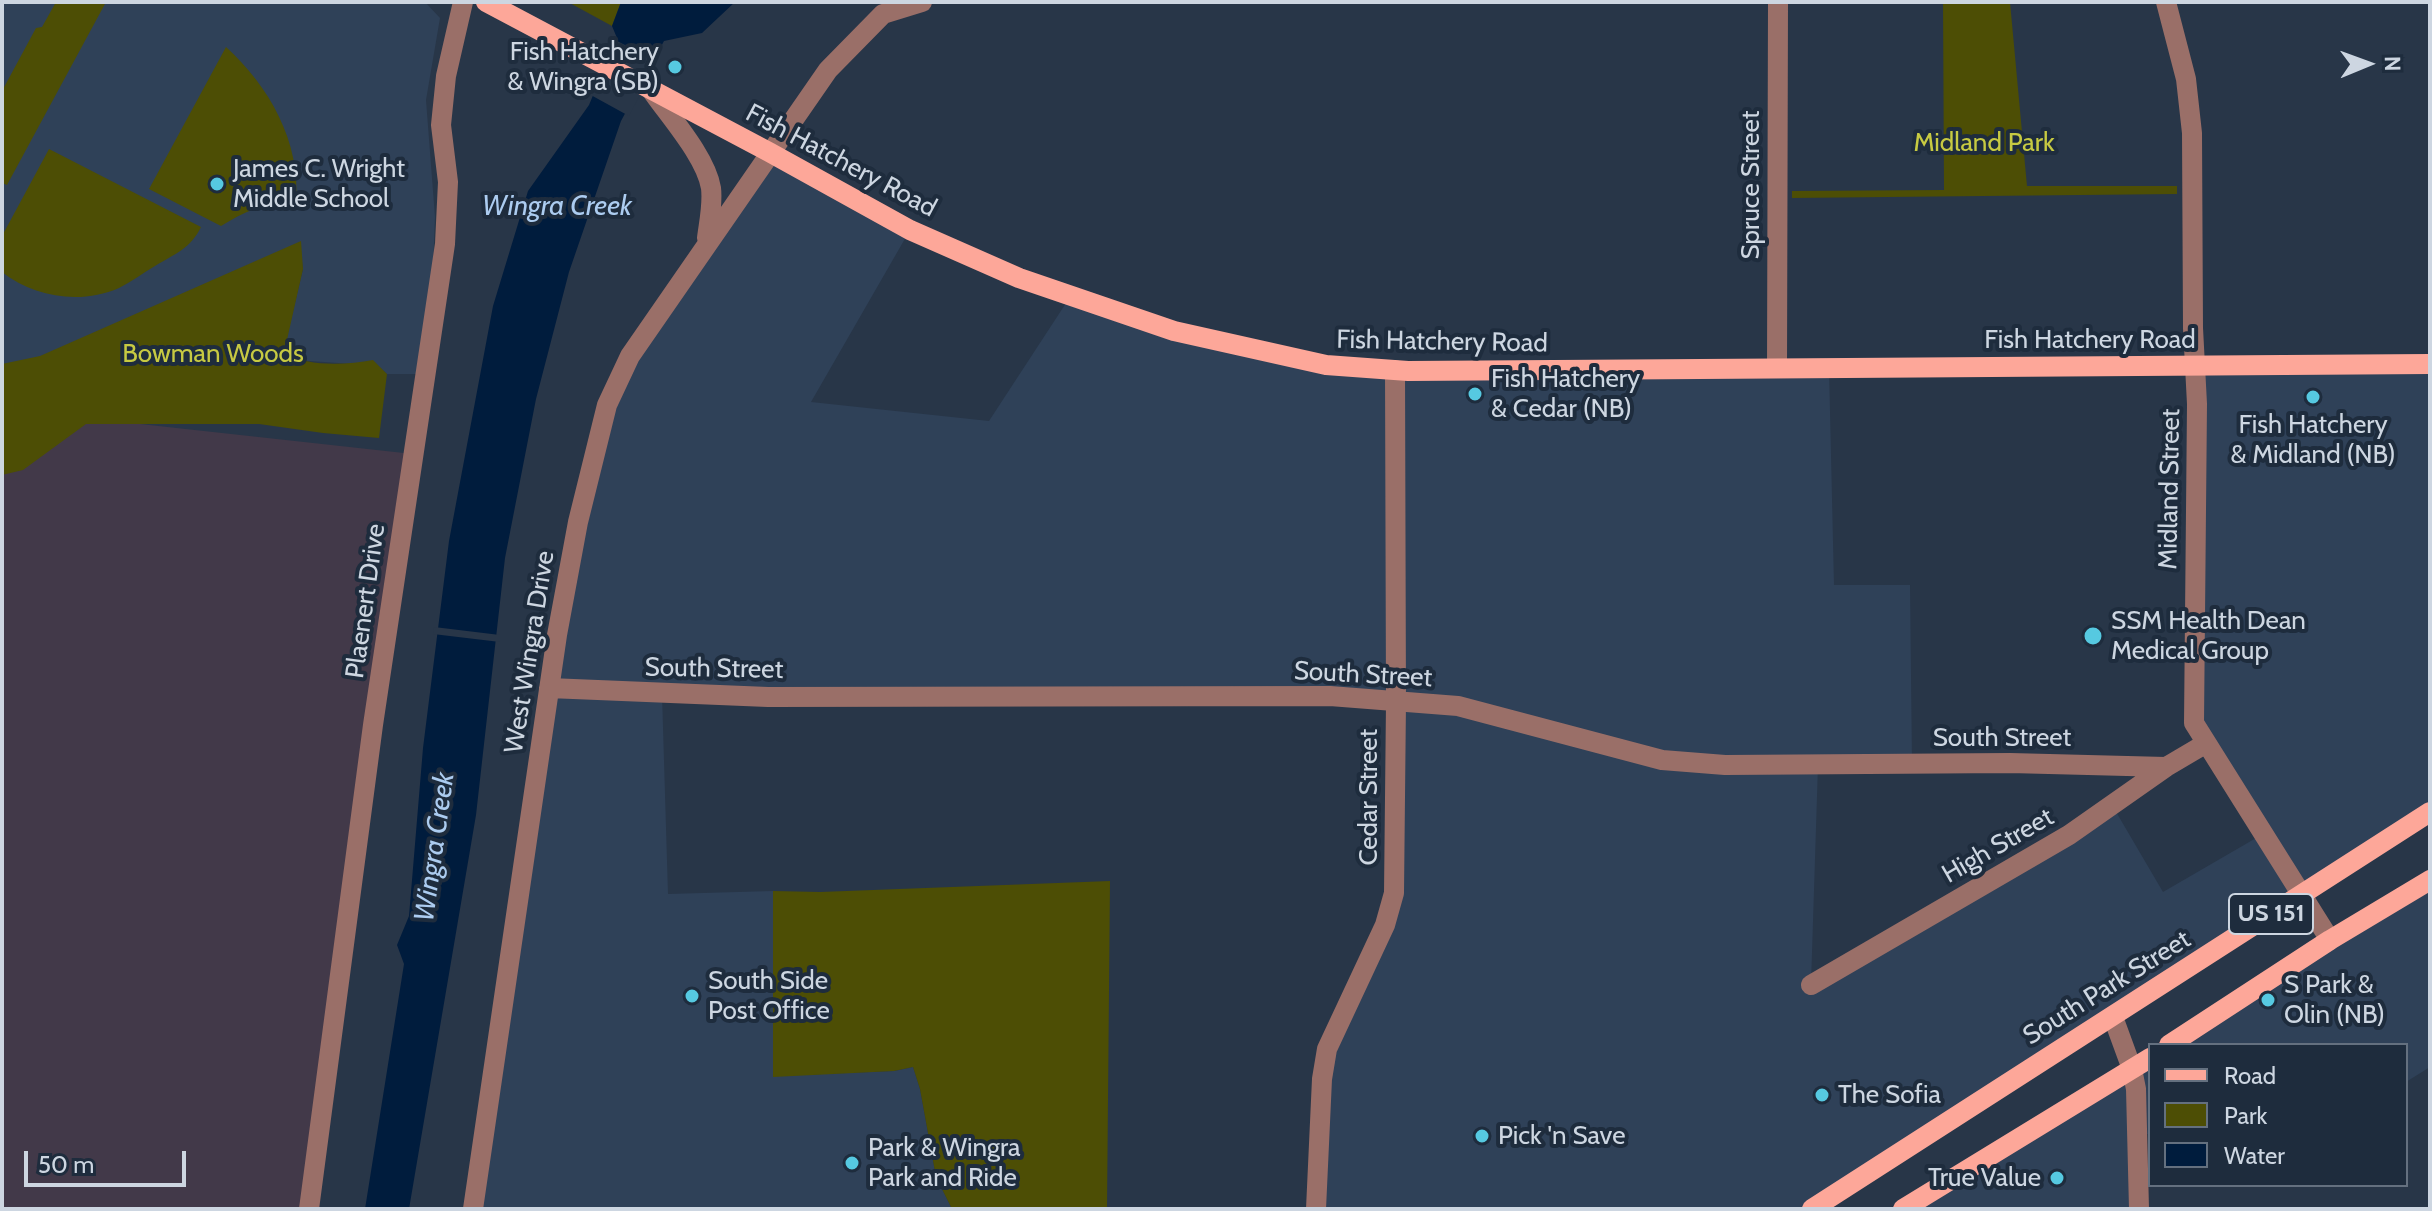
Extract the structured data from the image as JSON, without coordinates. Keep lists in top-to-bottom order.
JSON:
{
  "streets": {
    "main road": ["Fish Hatchery Road", "US 151", "South Park Street"],
    "street": [
      "Spruce Street",
      "Midland Street",
      "Plaenert Drive",
      "West Wingra Drive",
      "South Street",
      "Cedar Street",
      "High Street"
    ]
  },
  "crossings": [
    ["Fish Hatchery Road", "Spruce Street"],
    ["Fish Hatchery Road", "Midland Street"],
    ["Fish Hatchery Road", "West Wingra Drive"],
    ["Fish Hatchery Road", "Cedar Street"],
    ["Midland Street", "High Street"],
    ["Midland Street", "US 151"],
    ["Midland Street", "South Park Street"],
    ["West Wingra Drive", "South Street"],
    ["South Street", "Cedar Street"],
    ["South Street", "High Street"]
  ],
  "water": ["Wingra Creek"],
  "parks": ["Midland Park", "Bowman Woods"],
  "places": [
    "Fish Hatchery & Wingra (SB)",
    "James C. Wright Middle School",
    "Fish Hatchery & Cedar (NB)",
    "Fish Hatchery & Midland (NB)",
    "SSM Health Dean Medical Group",
    "South Side Post Office",
    "S Park & Olin (NB)",
    "The Sofia",
    "Pick 'n Save",
    "Park & Wingra Park and Ride",
    "True Value"
  ],
  "legend": ["Road", "Park", "Water"],
  "scale_bar": "50 m",
  "north": "right"
}
